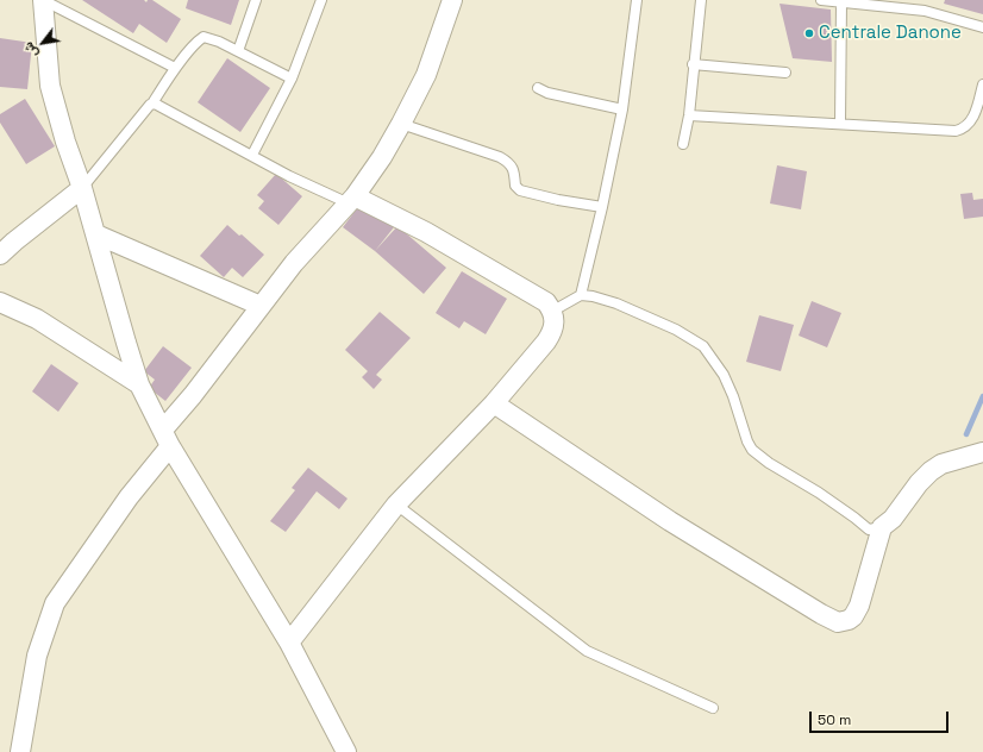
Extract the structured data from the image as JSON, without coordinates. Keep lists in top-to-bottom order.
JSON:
{
  "places": ["Centrale Danone"],
  "scale_bar": "50 m",
  "north": "bottom left"
}
